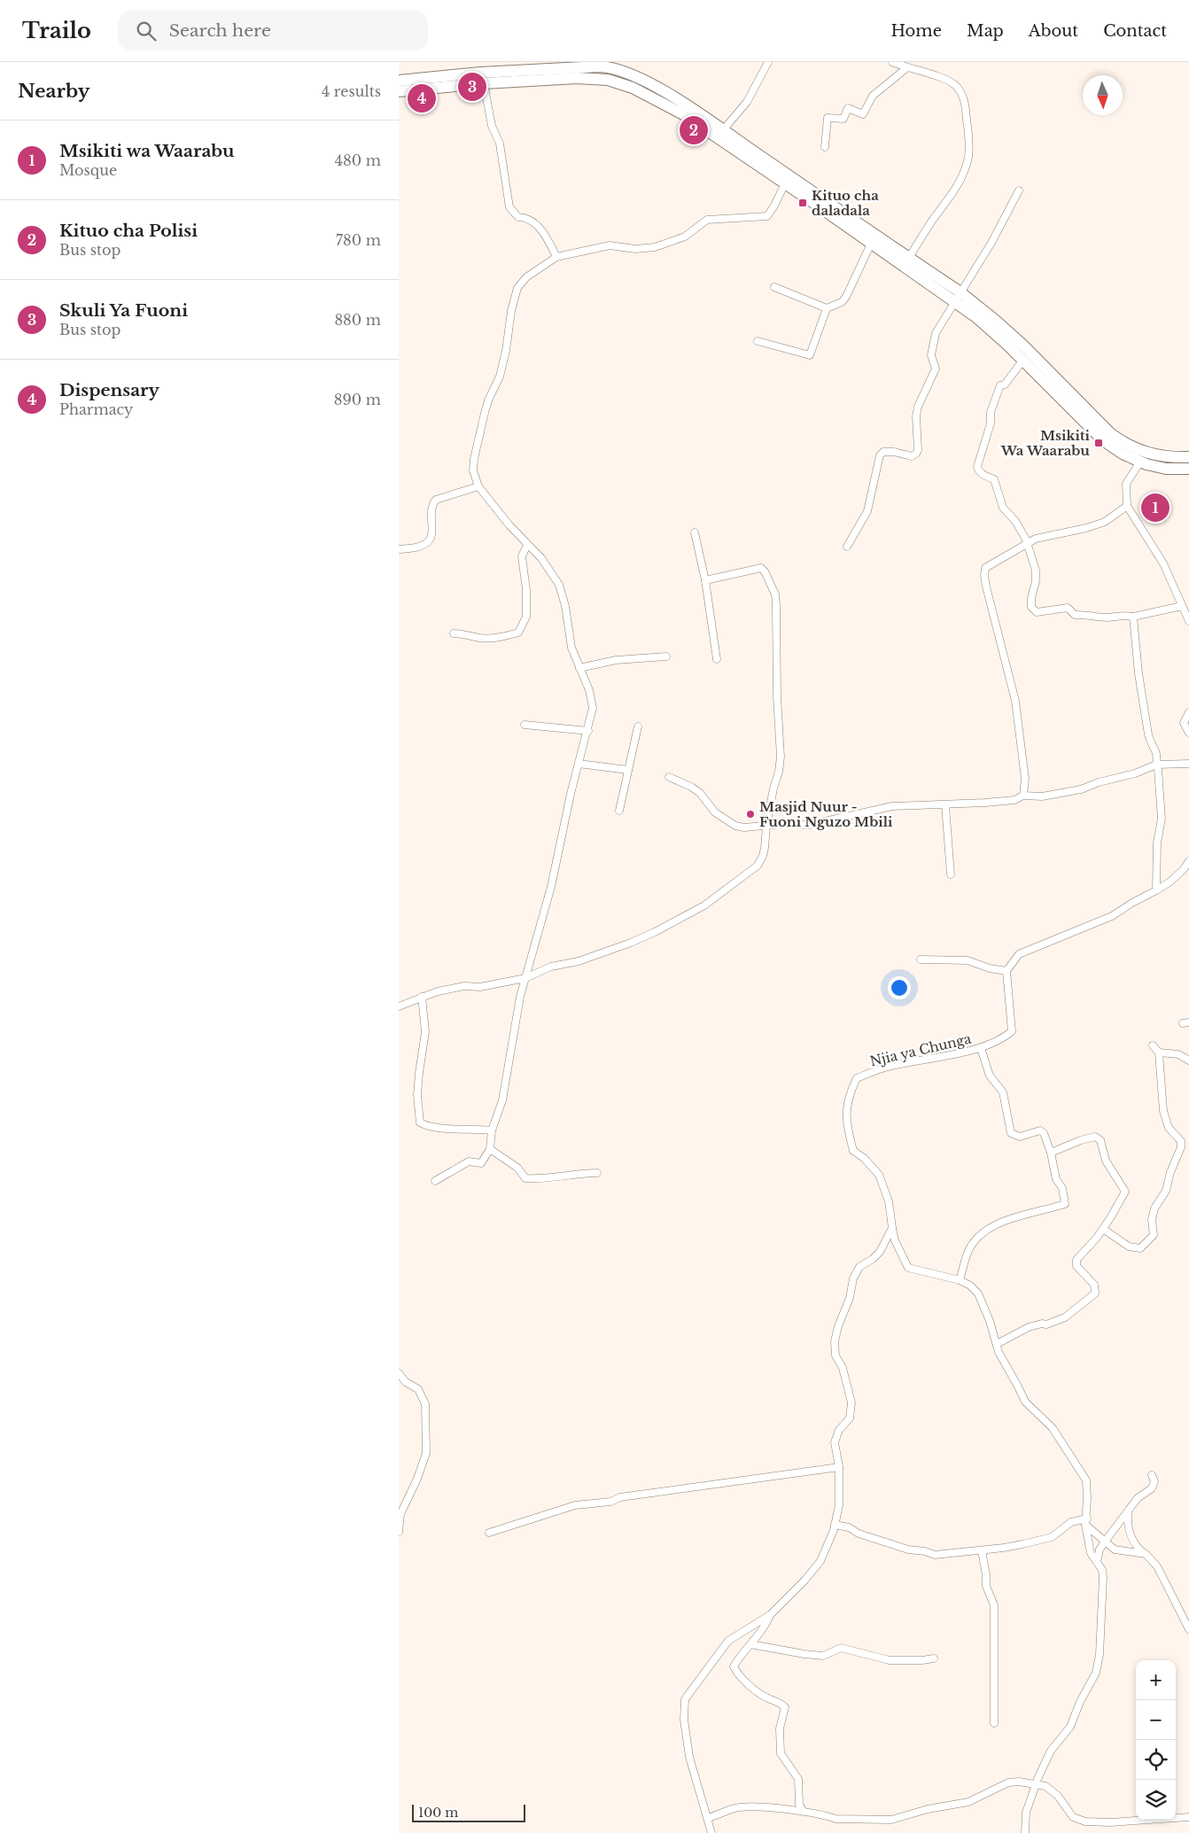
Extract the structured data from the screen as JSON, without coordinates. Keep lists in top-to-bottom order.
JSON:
{
  "streets": {
    "street": ["Njia ya Chunga"]
  },
  "places": {
    "transit": ["Kituo cha daladala", "Msikiti Wa Waarabu"],
    "other": ["Masjid Nuur - Fuoni Nguzo Mbili"]
  },
  "scale_bar": "100 m",
  "north": "bottom",
  "page": {
    "header": "Trailo",
    "search": "Search here",
    "nav": [
      "Home",
      "Map",
      "About",
      "Contact"
    ],
    "heading": ["Nearby", "4 results"],
    "pins": [
      "3",
      "4",
      "2",
      "1"
    ],
    "list": [
      {
        "mark": "1",
        "name": "Msikiti wa Waarabu",
        "note": "Mosque",
        "value": "480 m"
      },
      {
        "mark": "2",
        "name": "Kituo cha Polisi",
        "note": "Bus stop",
        "value": "780 m"
      },
      {
        "mark": "3",
        "name": "Skuli Ya Fuoni",
        "note": "Bus stop",
        "value": "880 m"
      },
      {
        "mark": "4",
        "name": "Dispensary",
        "note": "Pharmacy",
        "value": "890 m"
      }
    ],
    "map_buttons": ["+", "−"],
    "scale": "100 m"
  }
}
